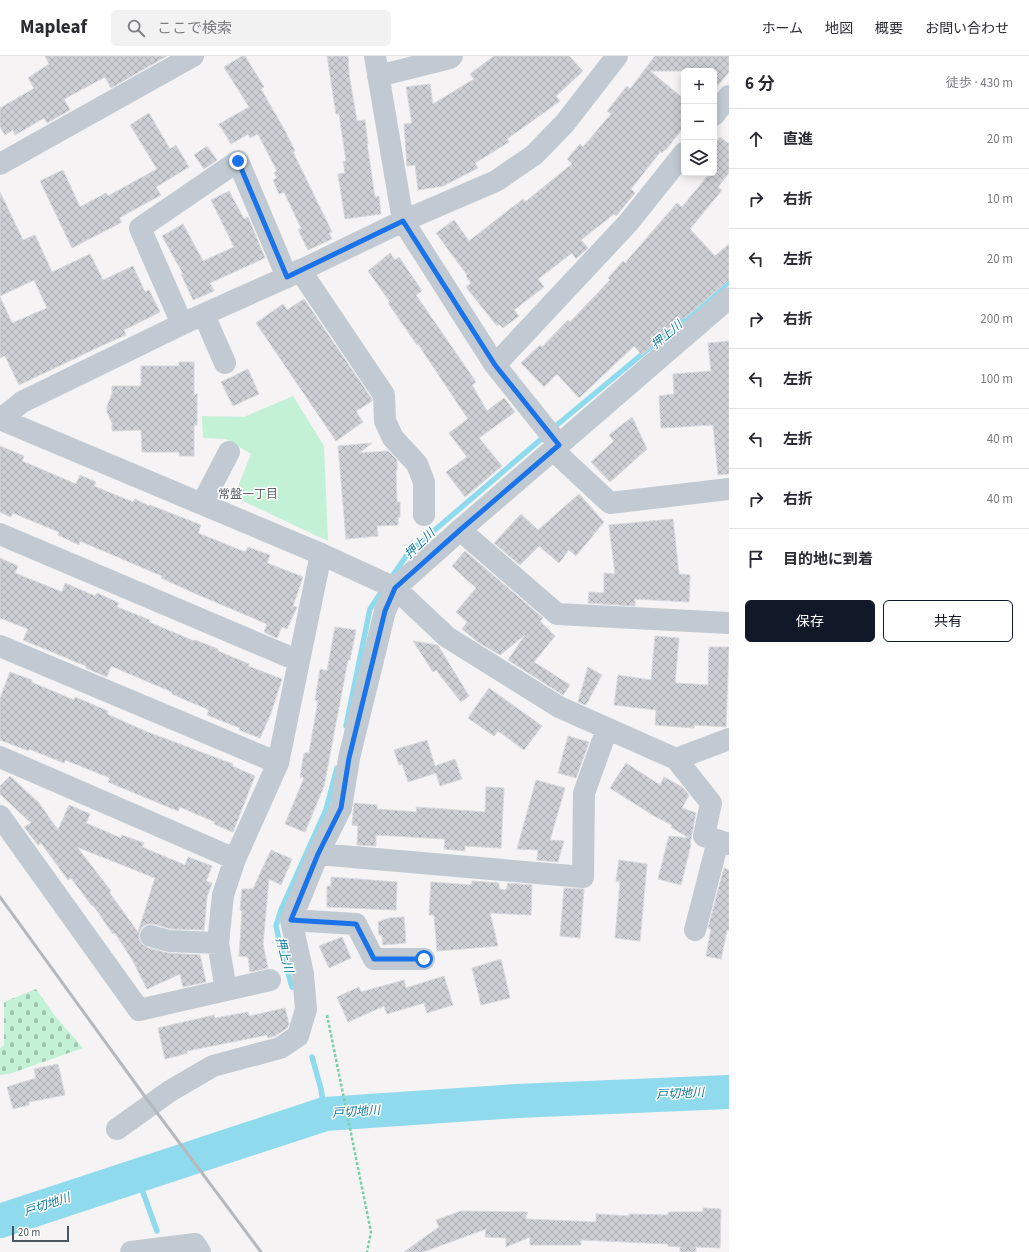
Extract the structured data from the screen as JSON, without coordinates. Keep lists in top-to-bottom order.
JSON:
{
  "districts": ["常盤一丁目"],
  "water": ["押上川", "戸切地川"],
  "scale_bar": "20 m",
  "page": {
    "header": "Mapleaf",
    "search": "ここで検索",
    "nav": [
      "ホーム",
      "地図",
      "概要",
      "お問い合わせ"
    ],
    "heading": ["6 分", "徒歩 · 430 m"],
    "map_buttons": ["+", "−"],
    "list": [
      ["直進", "20 m"],
      ["右折", "10 m"],
      ["左折", "20 m"],
      ["右折", "200 m"],
      ["左折", "100 m"],
      ["左折", "40 m"],
      ["右折", "40 m"],
      "目的地に到着"
    ],
    "buttons": ["保存", "共有"],
    "scale": "20 m"
  }
}
